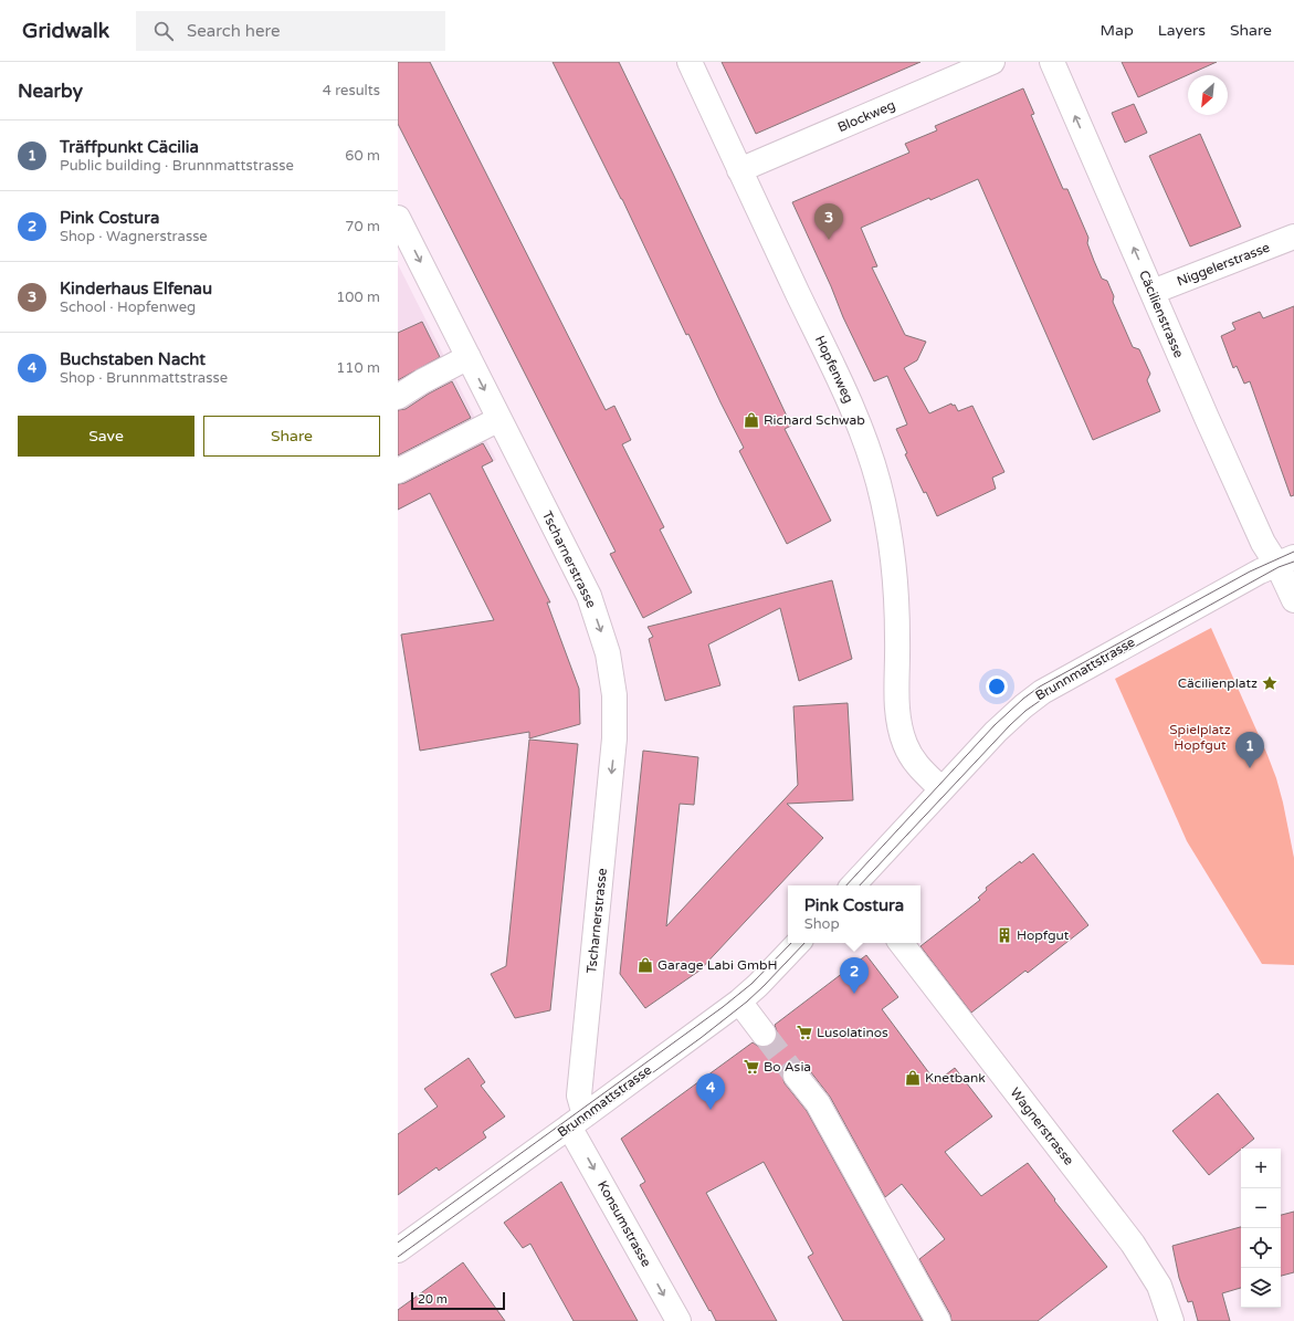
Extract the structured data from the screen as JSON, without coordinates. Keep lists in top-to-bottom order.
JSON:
{
  "streets": {
    "street": [
      "Blockweg",
      "Niggelerstrasse",
      "Cäcilienstrasse",
      "Hopfenweg",
      "Tscharnerstrasse",
      "Brunnmattstrasse",
      "Wagnerstrasse",
      "Konsumstrasse"
    ]
  },
  "crossings": [
    ["Blockweg", "Hopfenweg"],
    ["Niggelerstrasse", "Cäcilienstrasse"],
    ["Cäcilienstrasse", "Brunnmattstrasse"],
    ["Hopfenweg", "Brunnmattstrasse"],
    ["Tscharnerstrasse", "Brunnmattstrasse"],
    ["Tscharnerstrasse", "Konsumstrasse"],
    ["Brunnmattstrasse", "Konsumstrasse"]
  ],
  "one_way": ["Cäcilienstrasse", "Tscharnerstrasse", "Konsumstrasse"],
  "parks": ["Spielplatz Hopfgut"],
  "places": {
    "shop": ["Richard Schwab", "Garage Labi GmbH", "Knetbank"],
    "place": ["Cäcilienplatz"],
    "building": ["Hopfgut"],
    "supermarket": ["Lusolatinos", "Bo Asia"]
  },
  "scale_bar": "20 m",
  "north": "bottom left",
  "page": {
    "header": "Gridwalk",
    "search": "Search here",
    "nav": ["Map", "Layers", "Share"],
    "heading": ["Nearby", "4 results"],
    "list": [
      {
        "mark": "1",
        "name": "Träffpunkt Cäcilia",
        "note": "Public building · Brunnmattstrasse",
        "value": "60 m"
      },
      {
        "mark": "2",
        "name": "Pink Costura",
        "note": "Shop · Wagnerstrasse",
        "value": "70 m"
      },
      {
        "mark": "3",
        "name": "Kinderhaus Elfenau",
        "note": "School · Hopfenweg",
        "value": "100 m"
      },
      {
        "mark": "4",
        "name": "Buchstaben Nacht",
        "note": "Shop · Brunnmattstrasse",
        "value": "110 m"
      }
    ],
    "pins": [
      "3",
      "1",
      "2",
      "4"
    ],
    "buttons": ["Save", "Share"],
    "popup": ["Pink Costura", "Shop"],
    "map_buttons": ["+", "−"],
    "scale": "20 m"
  }
}
